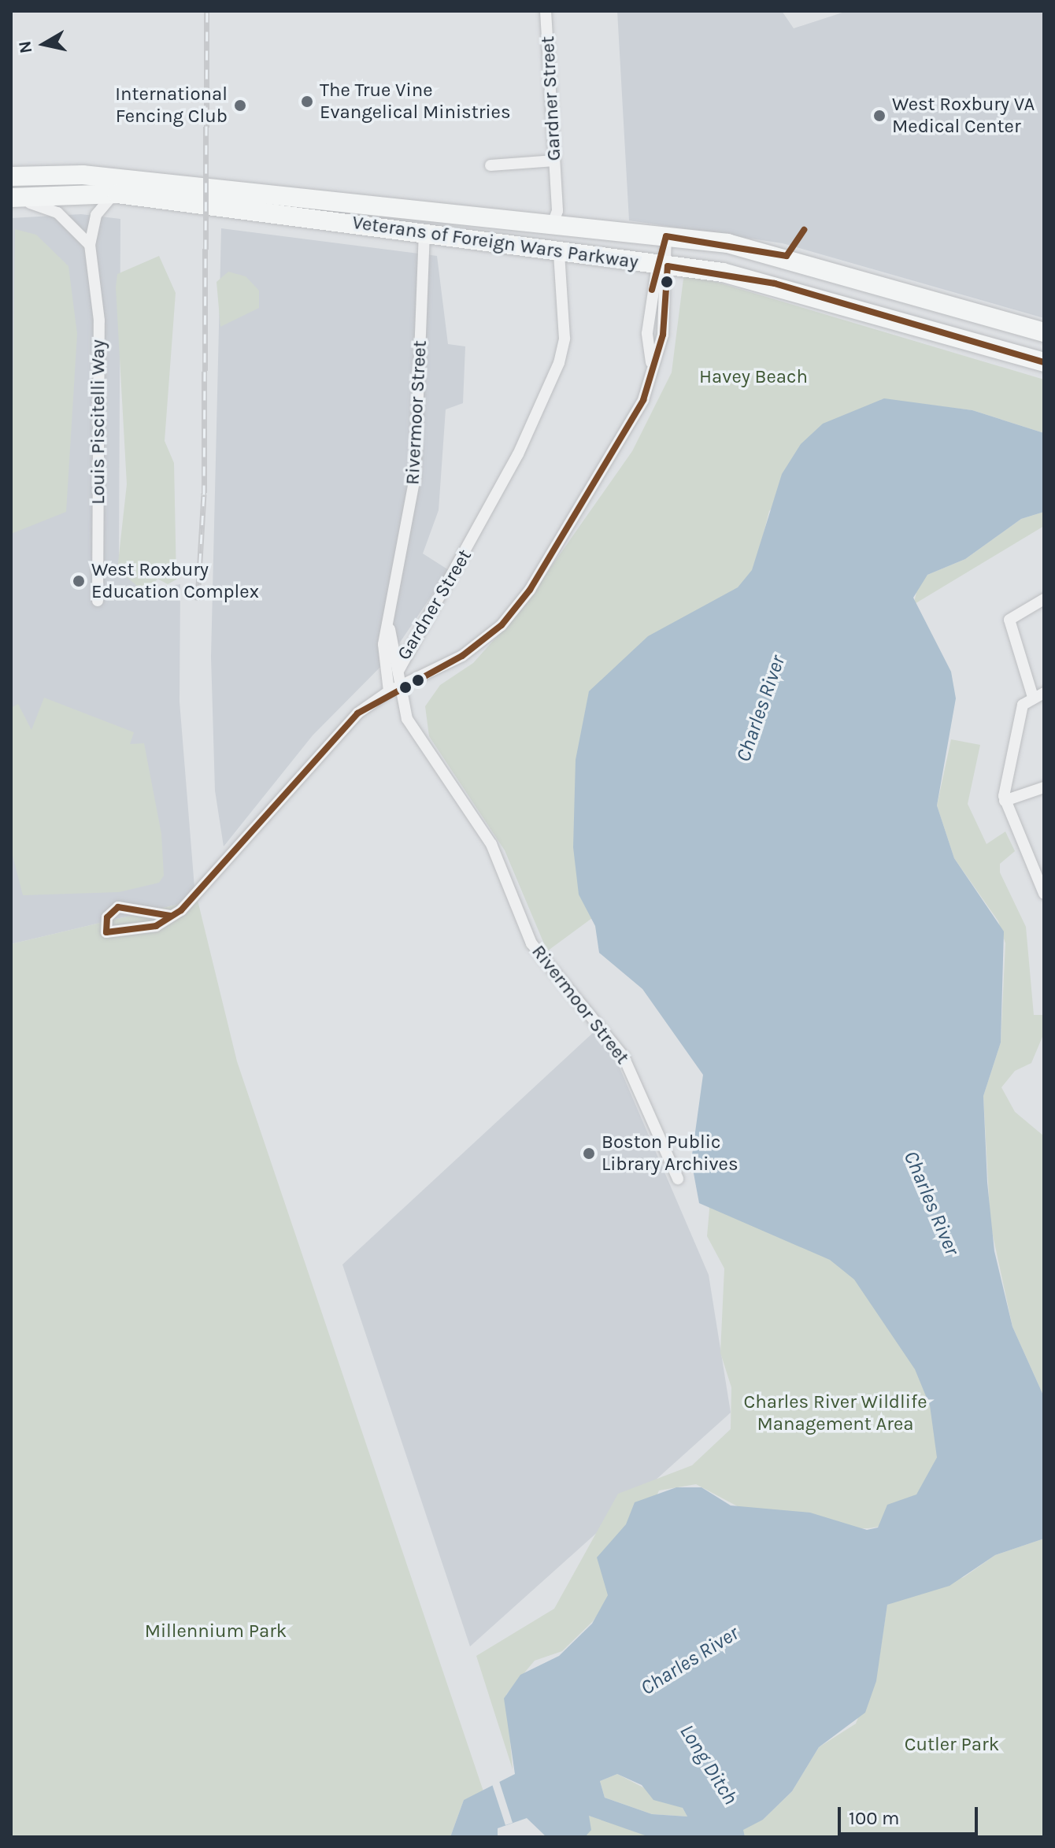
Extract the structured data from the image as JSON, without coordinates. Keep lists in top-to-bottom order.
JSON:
{
  "streets": {
    "highway": ["Veterans of Foreign Wars Parkway"],
    "street": ["Gardner Street", "Rivermoor Street", "Louis Piscitelli Way"]
  },
  "crossings": [
    ["Gardner Street", "Veterans of Foreign Wars Parkway"],
    ["Gardner Street", "Rivermoor Street"],
    ["Veterans of Foreign Wars Parkway", "Rivermoor Street"],
    ["Veterans of Foreign Wars Parkway", "Louis Piscitelli Way"]
  ],
  "water": ["Charles River", "Long Ditch"],
  "parks": [
    "Havey Beach",
    "Charles River Wildlife Management Area",
    "Millennium Park",
    "Cutler Park"
  ],
  "places": [
    "The True Vine Evangelical Ministries",
    "International Fencing Club",
    "West Roxbury VA Medical Center",
    "West Roxbury Education Complex",
    "Boston Public Library Archives"
  ],
  "scale_bar": "100 m",
  "north": "left"
}
